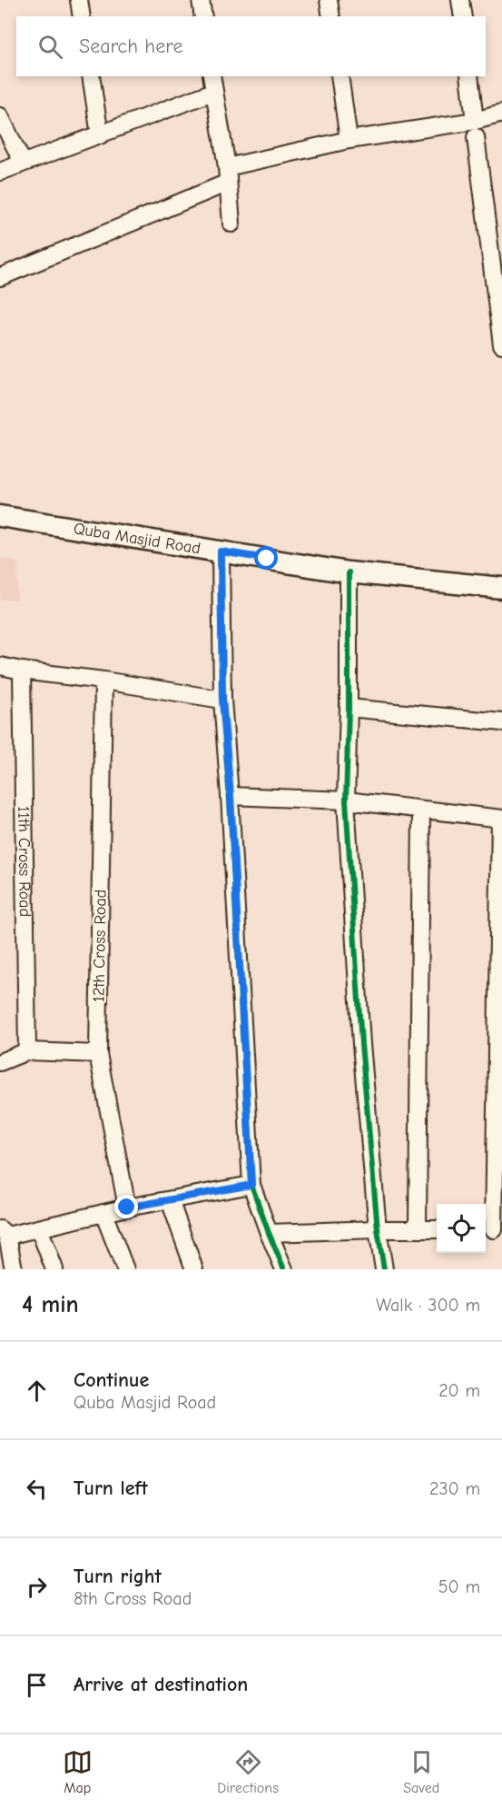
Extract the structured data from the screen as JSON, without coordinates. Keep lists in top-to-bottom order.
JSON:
{
  "streets": {
    "street": ["Quba Masjid Road", "11th Cross Road", "12th Cross Road"]
  },
  "page": {
    "search": "Search here",
    "heading": ["4 min", "Walk · 300 m"],
    "list": [
      ["Continue", "Quba Masjid Road", "20 m"],
      ["Turn left", "230 m"],
      ["Turn right", "8th Cross Road", "50 m"],
      "Arrive at destination"
    ],
    "nav": ["Map", "Directions", "Saved"]
  }
}
